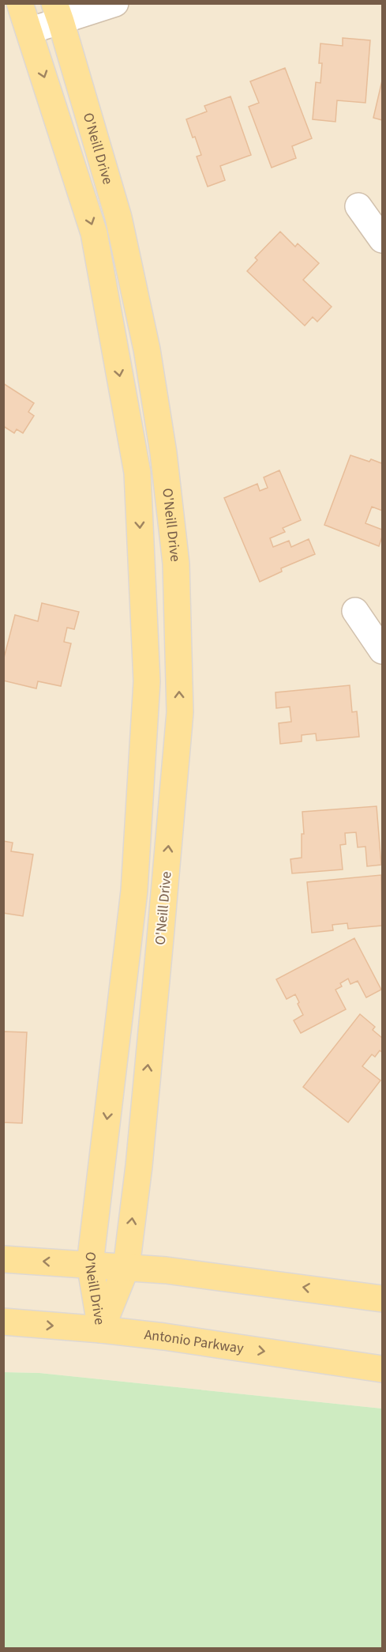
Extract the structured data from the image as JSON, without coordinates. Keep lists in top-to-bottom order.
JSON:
{
  "streets": {
    "main road": ["O'Neill Drive", "Antonio Parkway"]
  },
  "crossings": [
    ["O'Neill Drive", "Antonio Parkway"]
  ]
}
